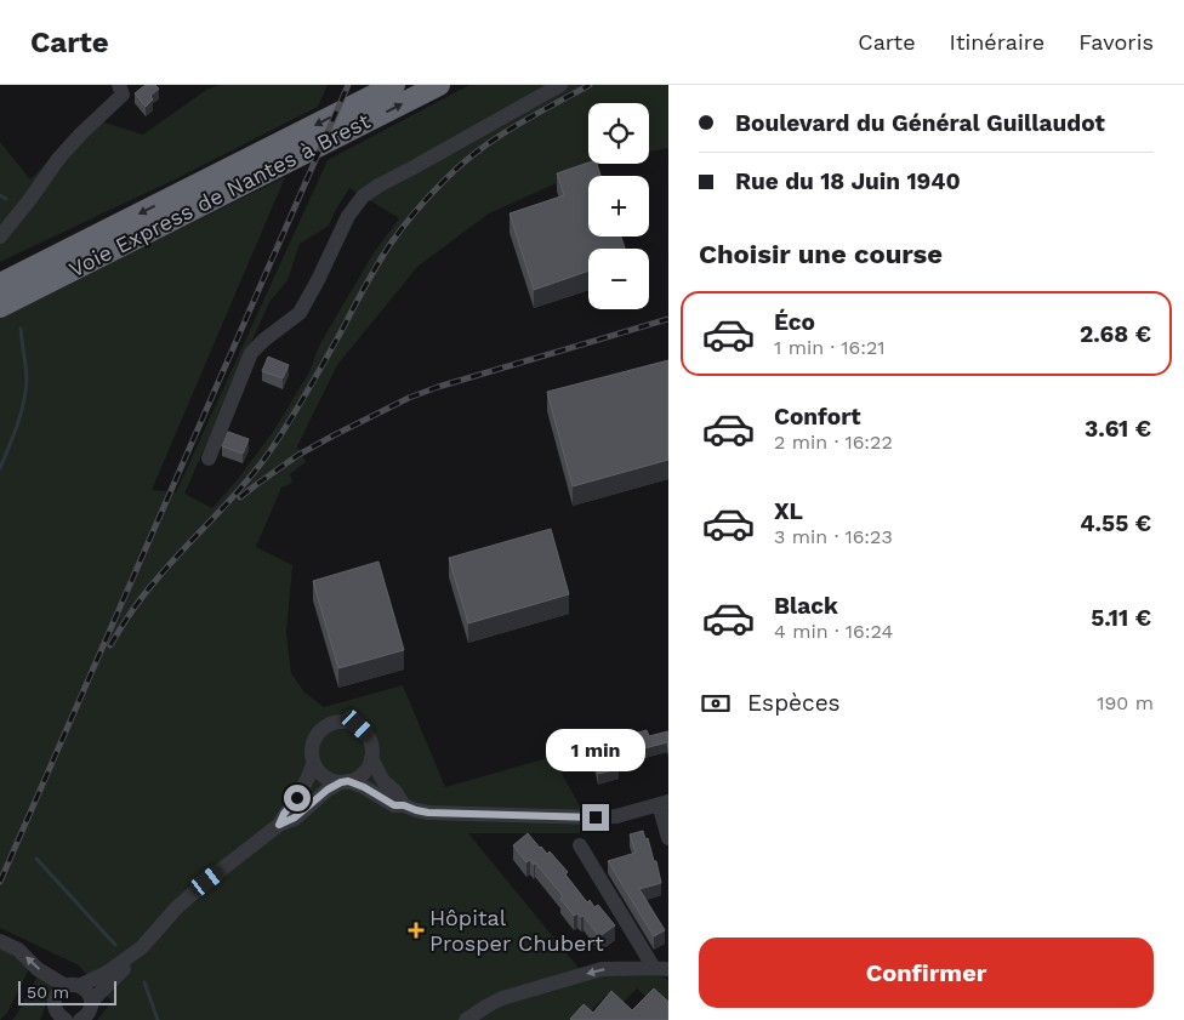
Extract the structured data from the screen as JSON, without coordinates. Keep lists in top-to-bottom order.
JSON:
{
  "streets": {
    "highway": ["Voie Express de Nantes à Brest"]
  },
  "places": {
    "health": ["Hôpital Prosper Chubert"]
  },
  "scale_bar": "50 m",
  "page": {
    "header": "Carte",
    "nav": ["Carte", "Itinéraire", "Favoris"],
    "banner": ["Boulevard du Général Guillaudot", "Rue du 18 Juin 1940"],
    "map_buttons": ["+", "−"],
    "heading": "Choisir une course",
    "list": [
      {
        "name": "Éco",
        "note": "1 min · 16:21",
        "value": "2.68 €"
      },
      {
        "name": "Confort",
        "note": "2 min · 16:22",
        "value": "3.61 €"
      },
      {
        "name": "XL",
        "note": "3 min · 16:23",
        "value": "4.55 €"
      },
      {
        "name": "Black",
        "note": "4 min · 16:24",
        "value": "5.11 €"
      }
    ],
    "pay": ["Espèces", "190 m"],
    "bubble": "1 min",
    "buttons": "Confirmer",
    "scale": "50 m"
  }
}
